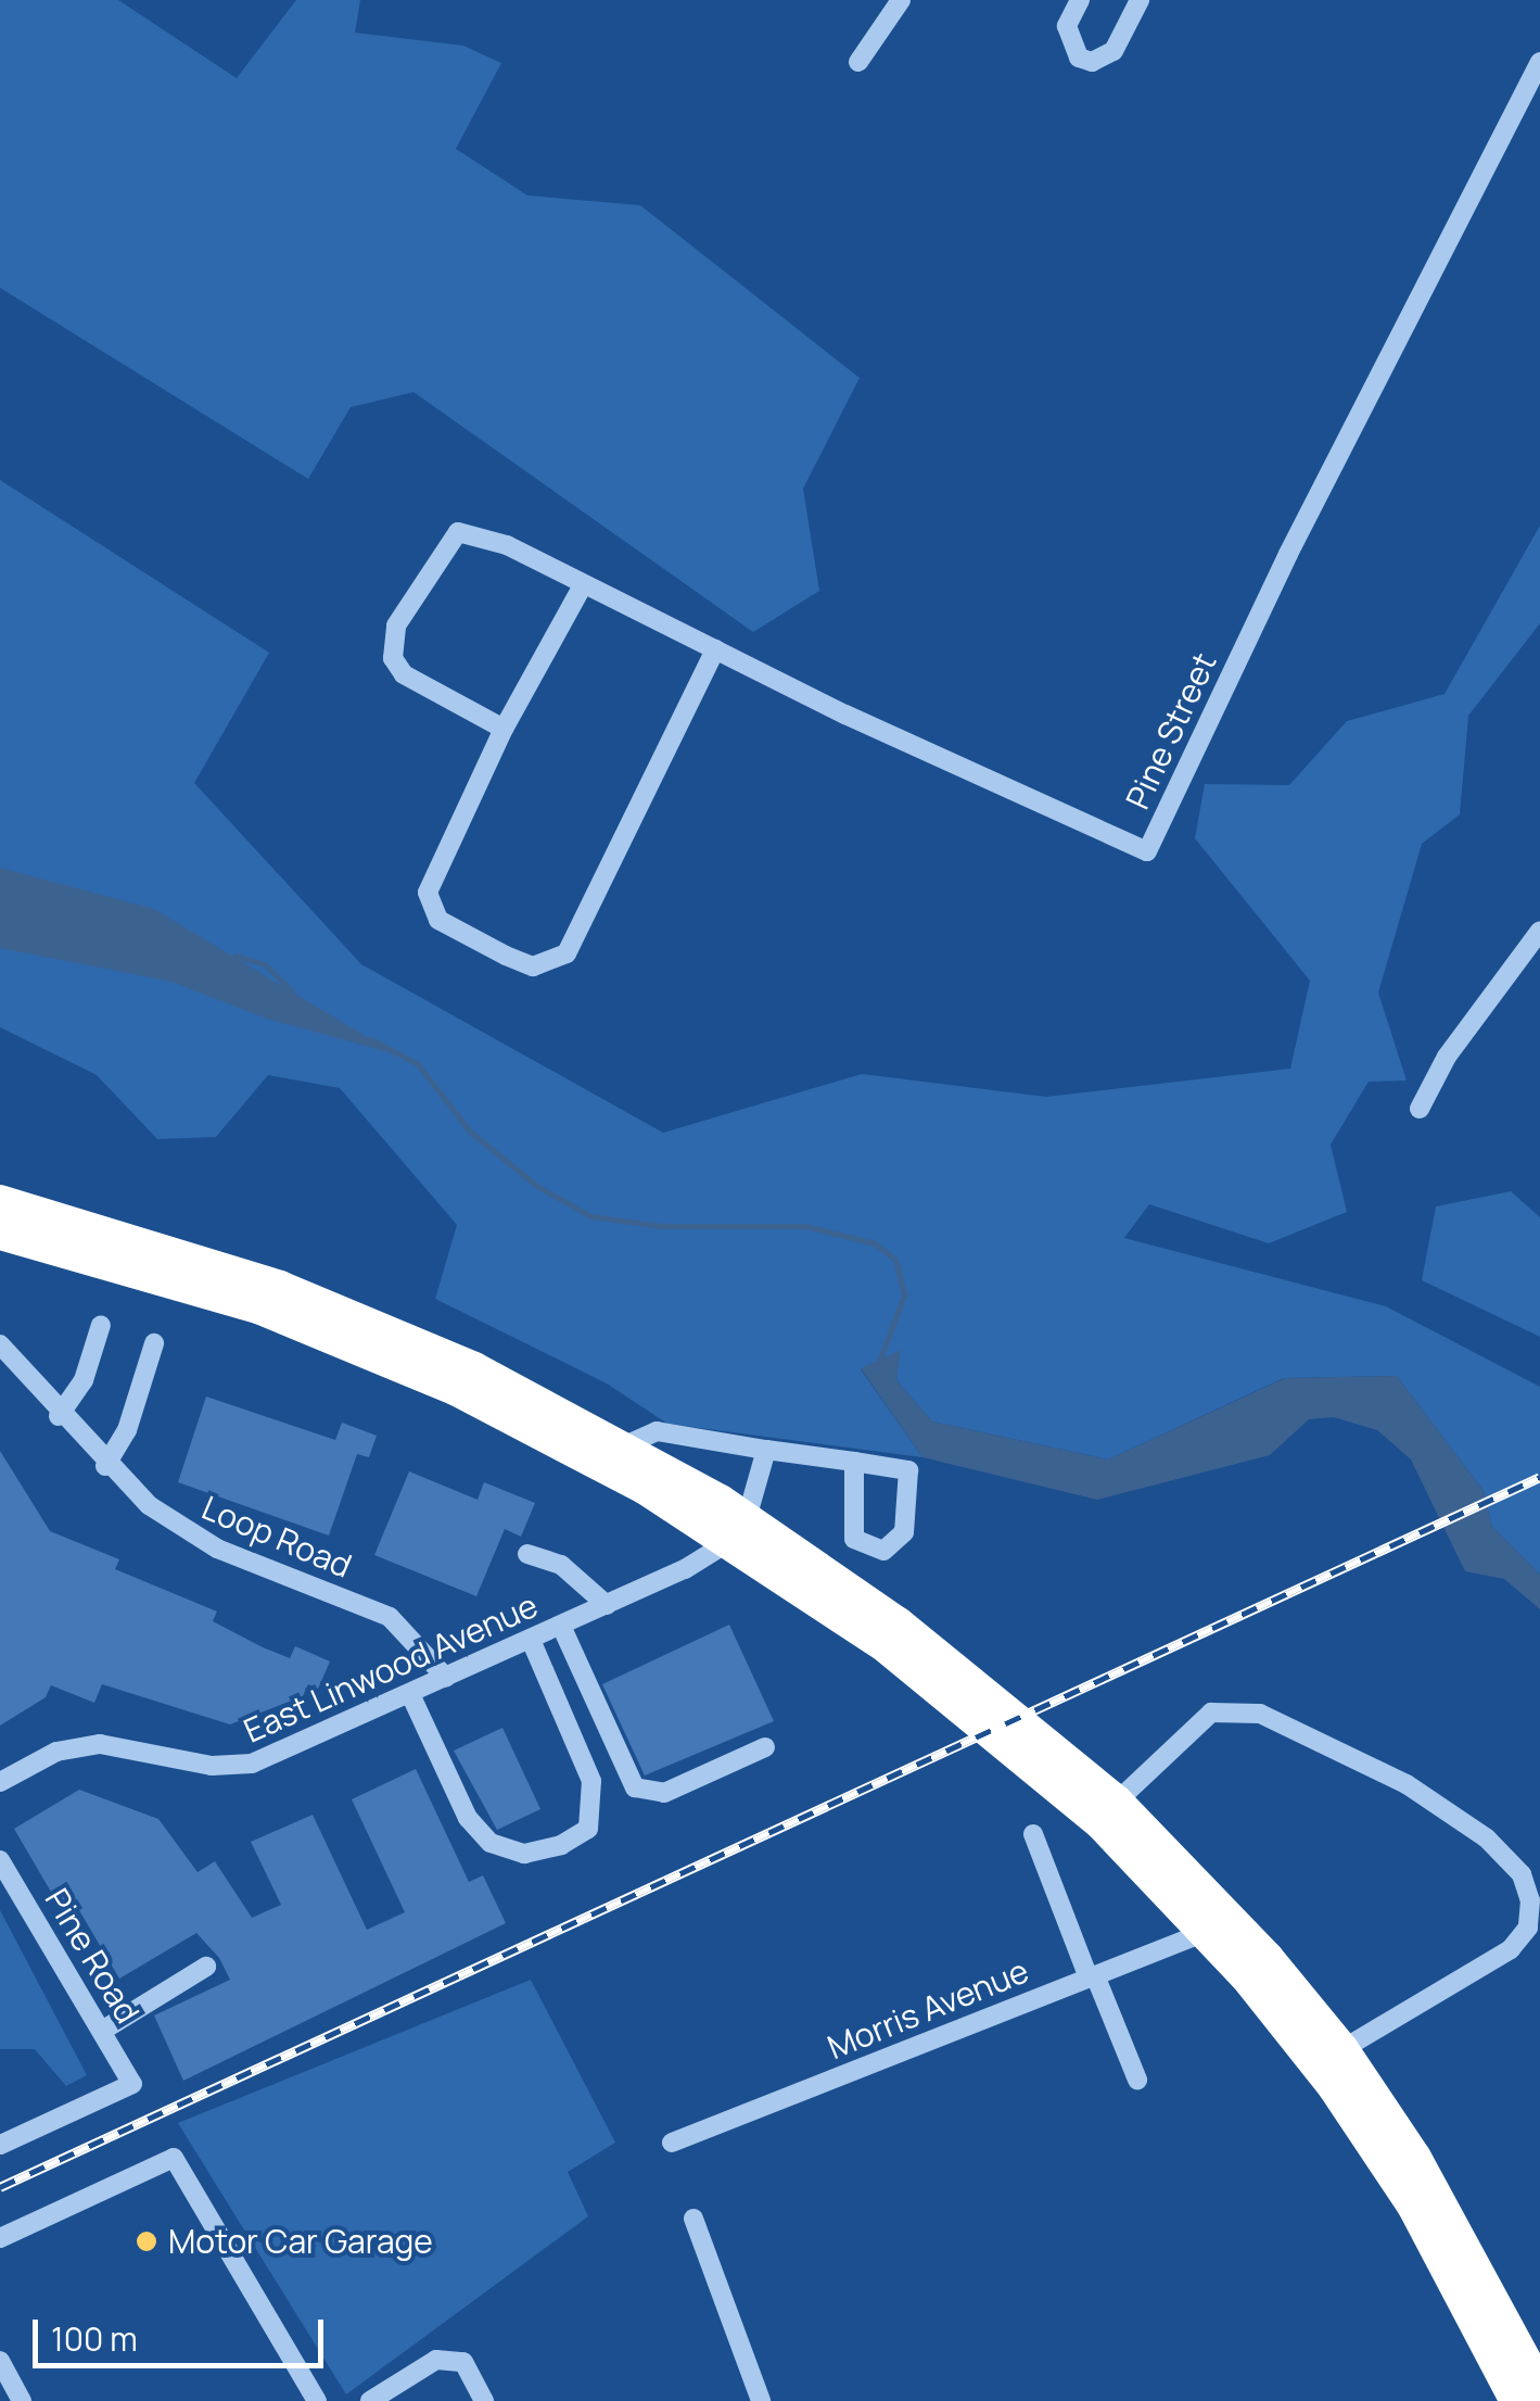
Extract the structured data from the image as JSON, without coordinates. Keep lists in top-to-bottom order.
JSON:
{
  "streets": {
    "street": [
      "Pine Street",
      "Loop Road",
      "East Linwood Avenue",
      "Pine Road",
      "Morris Avenue"
    ]
  },
  "crossings": [
    ["Loop Road", "East Linwood Avenue"]
  ],
  "places": ["Motor Car Garage"],
  "scale_bar": "100 m"
}
